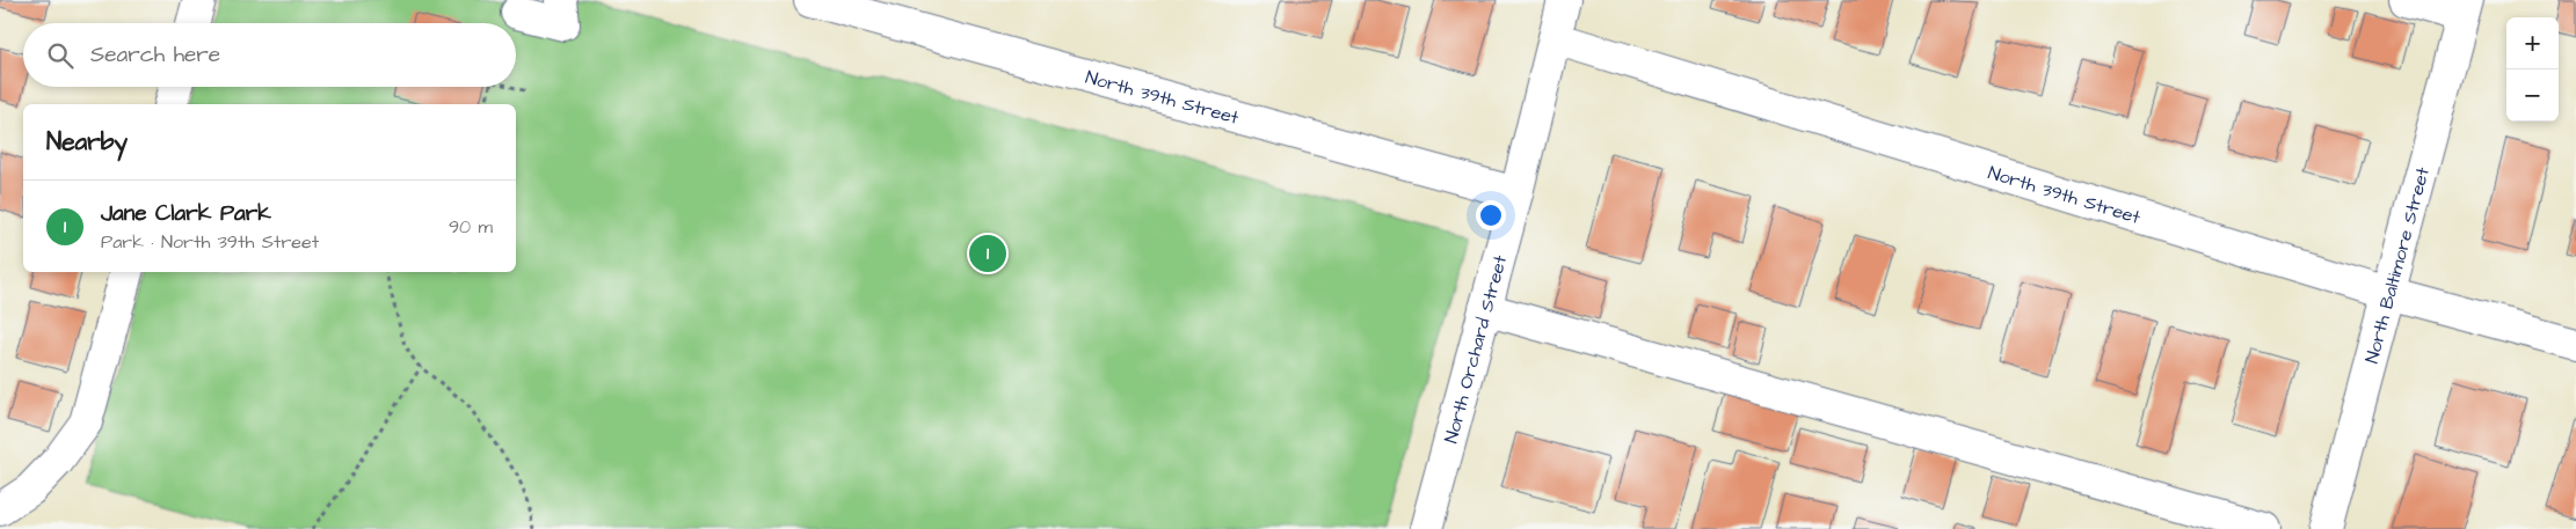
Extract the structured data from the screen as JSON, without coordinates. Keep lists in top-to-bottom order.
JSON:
{
  "streets": {
    "street": ["North 39th Street", "North Baltimore Street", "North Orchard Street"]
  },
  "crossings": [
    ["North 39th Street", "North Baltimore Street"],
    ["North 39th Street", "North Orchard Street"]
  ],
  "page": {
    "map_buttons": ["+", "−"],
    "search": "Search here",
    "heading": "Nearby",
    "list": [
      {
        "mark": "1",
        "name": "Jane Clark Park",
        "note": "Park · North 39th Street",
        "value": "90 m"
      }
    ],
    "pins": "1"
  }
}
